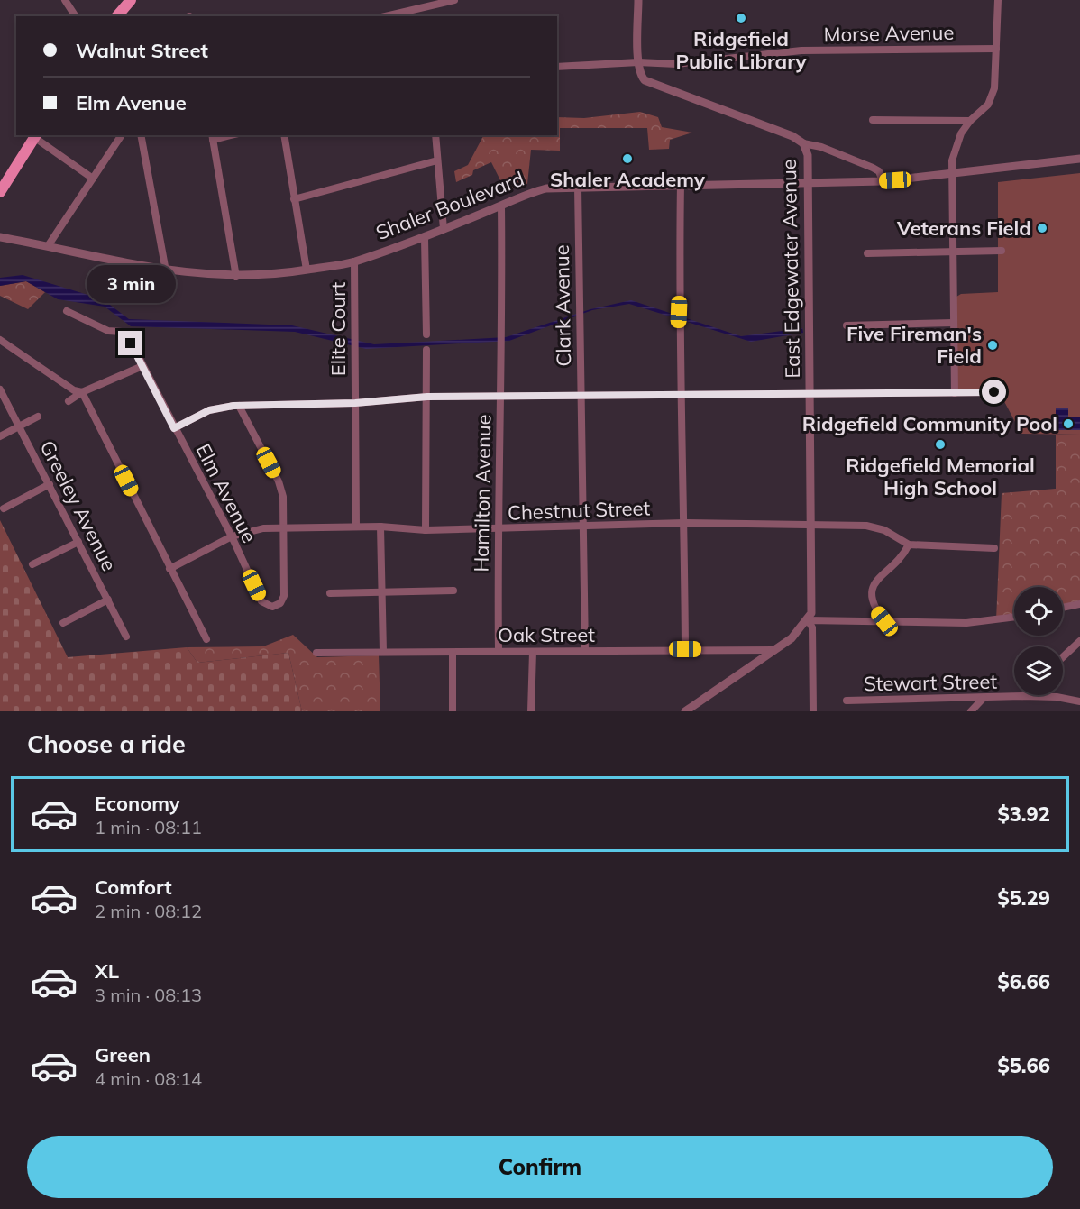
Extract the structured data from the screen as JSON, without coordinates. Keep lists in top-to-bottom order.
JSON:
{
  "streets": {
    "street": [
      "Morse Avenue",
      "Shaler Boulevard",
      "East Edgewater Avenue",
      "Clark Avenue",
      "Elite Court",
      "Elm Avenue",
      "Hamilton Avenue",
      "Greeley Avenue",
      "Chestnut Street",
      "Oak Street",
      "Stewart Street"
    ]
  },
  "crossings": [
    ["Shaler Boulevard", "East Edgewater Avenue"],
    ["Shaler Boulevard", "Clark Avenue"],
    ["Shaler Boulevard", "Elite Court"],
    ["Shaler Boulevard", "Hamilton Avenue"],
    ["East Edgewater Avenue", "Chestnut Street"],
    ["Clark Avenue", "Chestnut Street"],
    ["Clark Avenue", "Oak Street"],
    ["Elite Court", "Chestnut Street"],
    ["Elm Avenue", "Chestnut Street"],
    ["Hamilton Avenue", "Chestnut Street"],
    ["Hamilton Avenue", "Oak Street"]
  ],
  "places": [
    "Ridgefield Public Library",
    "Shaler Academy",
    "Veterans Field",
    "Five Fireman's Field",
    "Ridgefield Community Pool",
    "Ridgefield Memorial High School"
  ],
  "page": {
    "banner": ["Walnut Street", "Elm Avenue"],
    "bubble": "3 min",
    "heading": "Choose a ride",
    "list": [
      {
        "name": "Economy",
        "note": "1 min · 08:11",
        "value": "$3.92"
      },
      {
        "name": "Comfort",
        "note": "2 min · 08:12",
        "value": "$5.29"
      },
      {
        "name": "XL",
        "note": "3 min · 08:13",
        "value": "$6.66"
      },
      {
        "name": "Green",
        "note": "4 min · 08:14",
        "value": "$5.66"
      }
    ],
    "buttons": "Confirm"
  }
}
